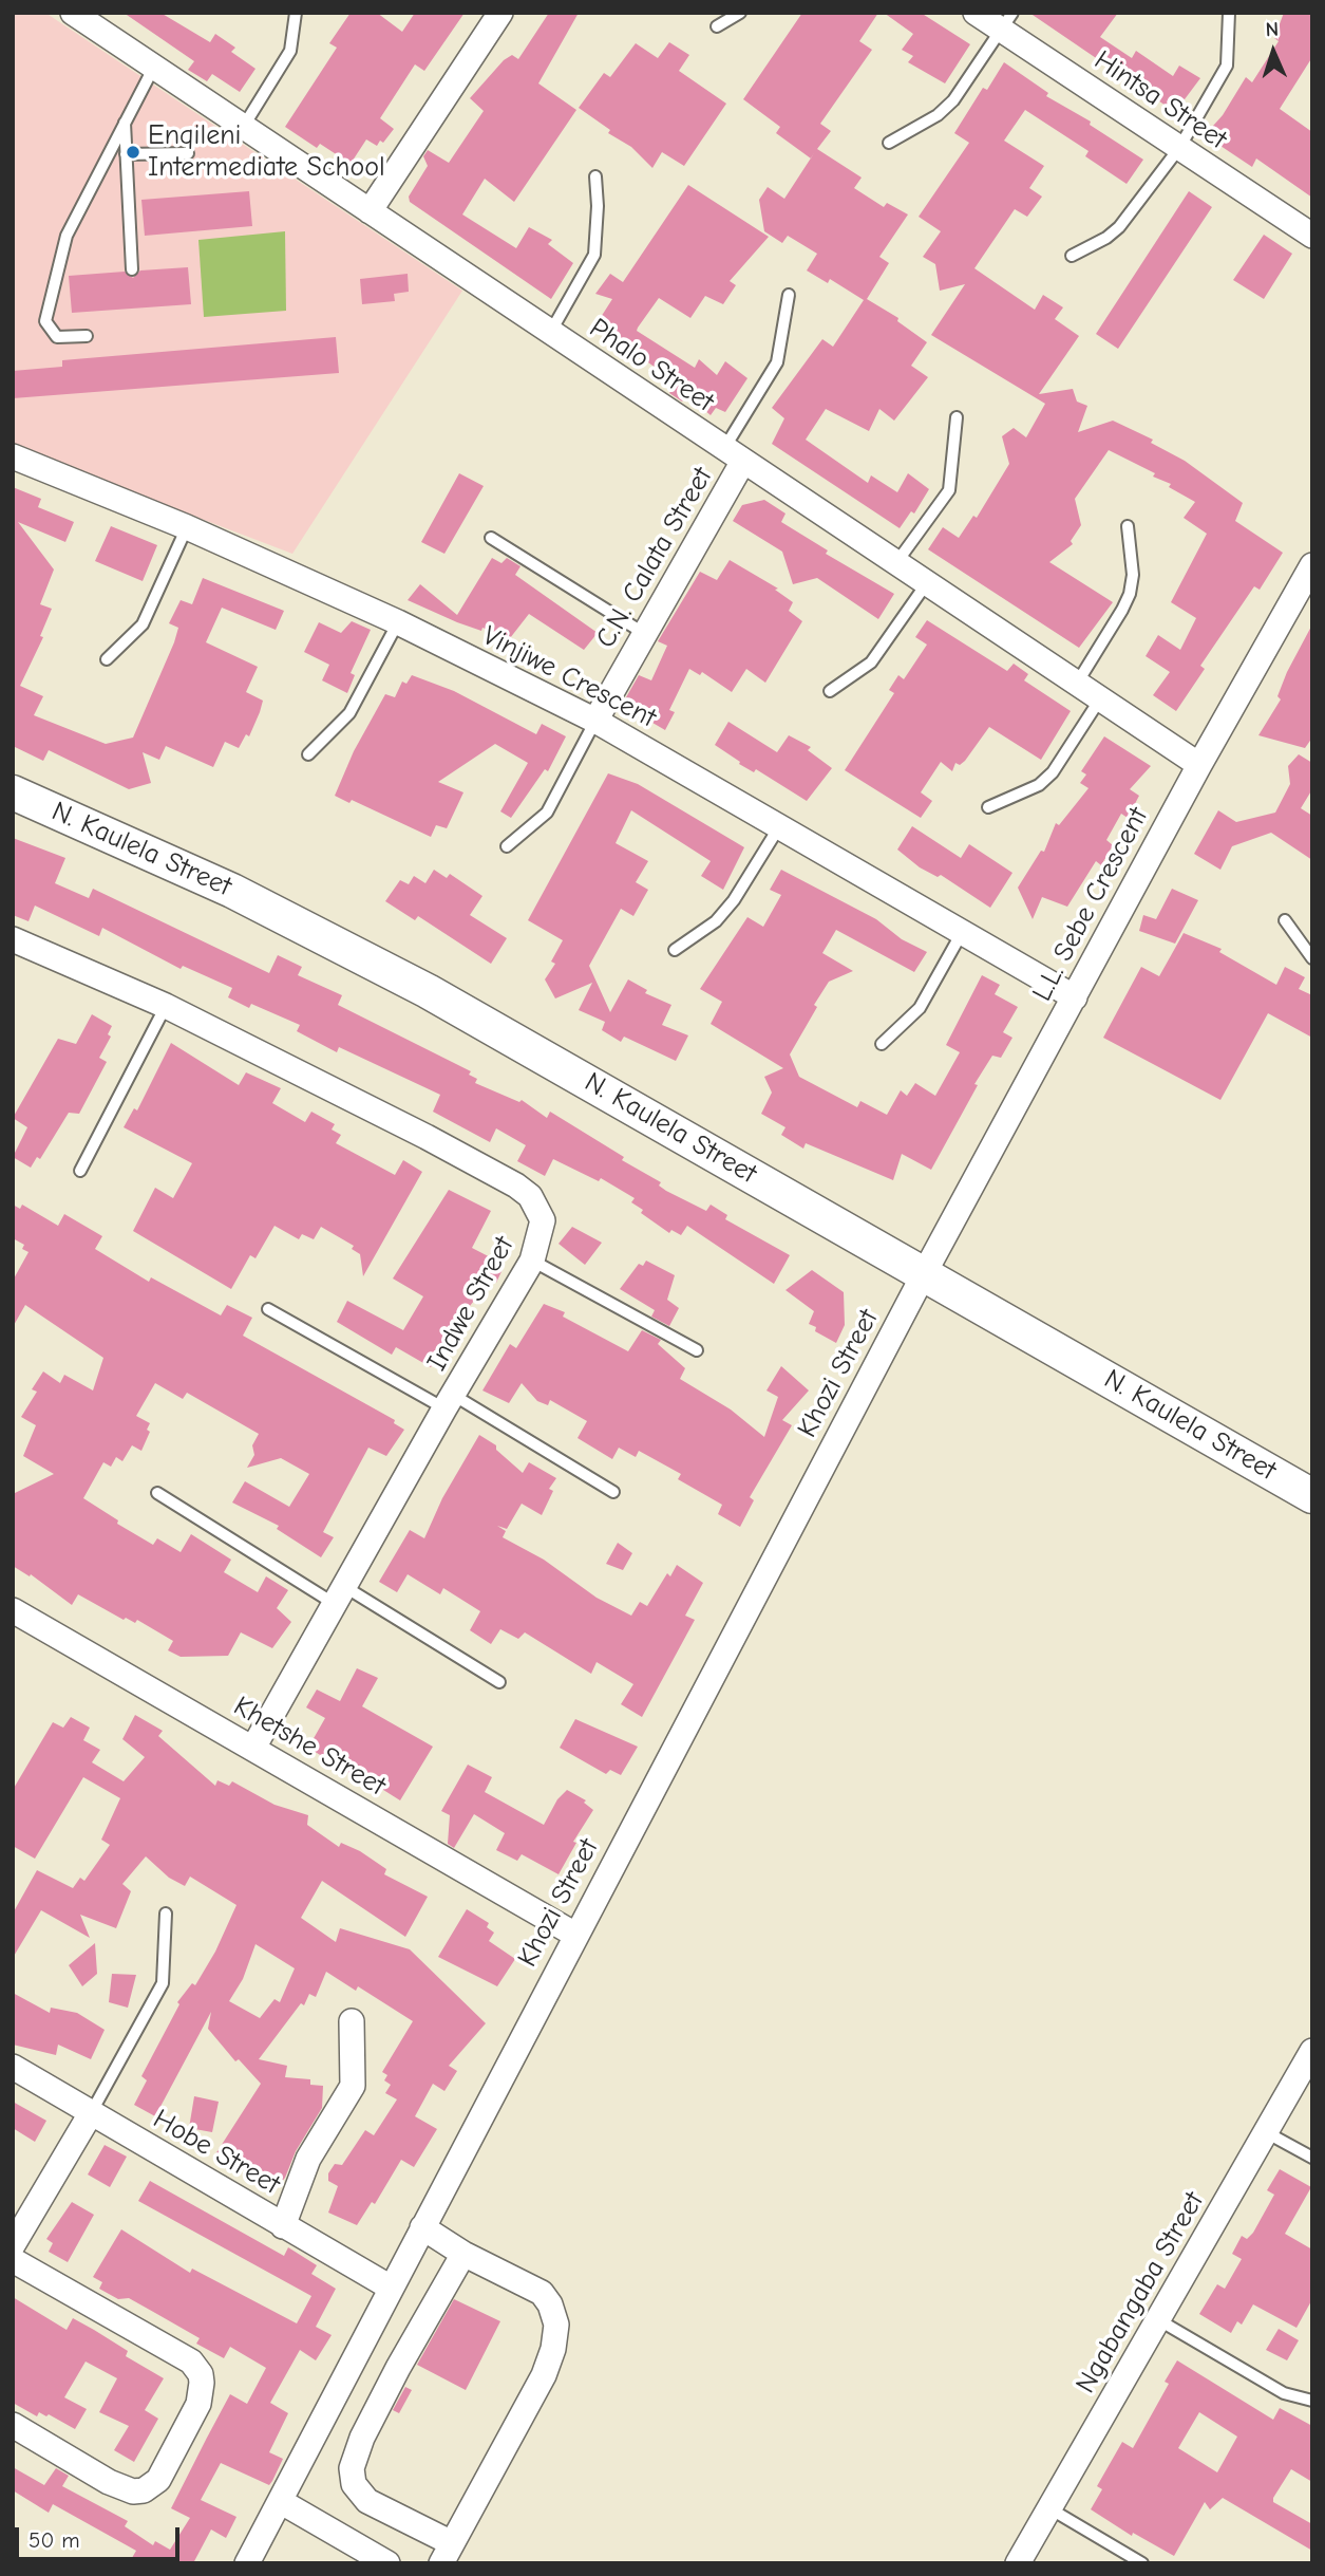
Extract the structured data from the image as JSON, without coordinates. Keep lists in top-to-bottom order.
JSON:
{
  "streets": {
    "street": [
      "Hintsa Street",
      "Phalo Street",
      "C.N. Calata Street",
      "Vinjiwe Crescent",
      "N. Kaulela Street",
      "L.L. Sebe Crescent",
      "Indwe Street",
      "Khozi Street",
      "Khetshe Street",
      "Hobe Street",
      "Ngabangaba Street"
    ]
  },
  "crossings": [
    ["Phalo Street", "C.N. Calata Street"],
    ["Phalo Street", "L.L. Sebe Crescent"],
    ["C.N. Calata Street", "Vinjiwe Crescent"],
    ["Vinjiwe Crescent", "L.L. Sebe Crescent"],
    ["N. Kaulela Street", "L.L. Sebe Crescent"],
    ["N. Kaulela Street", "Khozi Street"],
    ["L.L. Sebe Crescent", "Khozi Street"],
    ["Indwe Street", "Khetshe Street"],
    ["Khozi Street", "Khetshe Street"],
    ["Khozi Street", "Hobe Street"]
  ],
  "places": ["Enqileni Intermediate School"],
  "scale_bar": "50 m",
  "north": "top"
}
